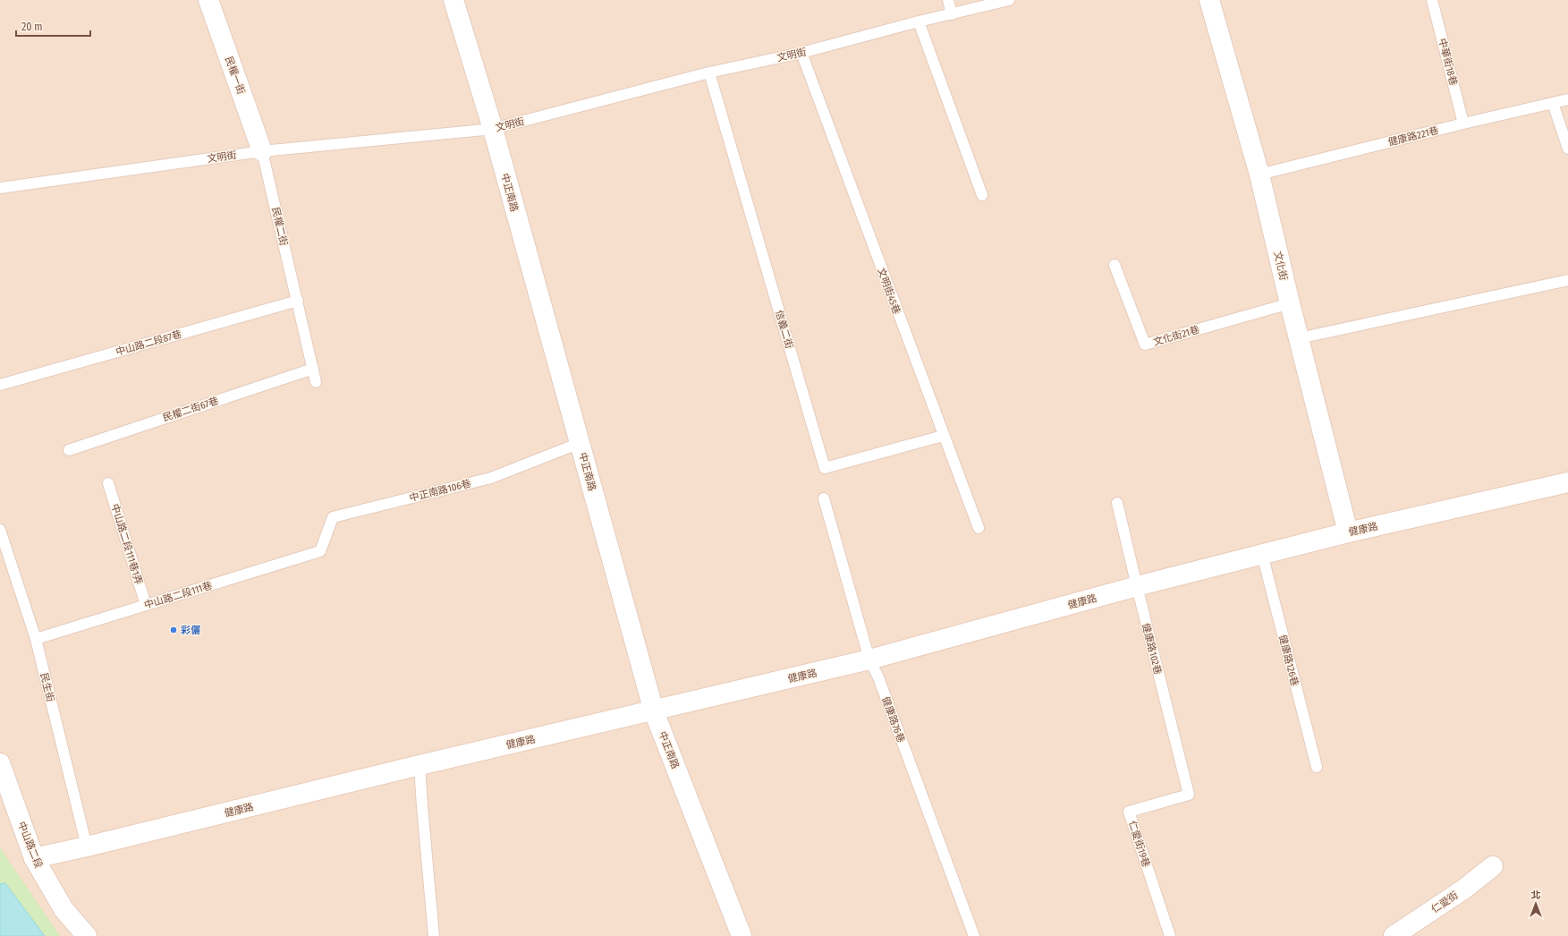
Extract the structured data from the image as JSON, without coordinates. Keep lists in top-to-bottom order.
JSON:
{
  "streets": {
    "street": [
      "民權一街",
      "中正南路",
      "文化街",
      "健康路",
      "中山路二段",
      "仁愛街"
    ],
    "lane": [
      "文明街",
      "中華街18巷",
      "健康路221巷",
      "民權二街",
      "文明街45巷",
      "信義二街",
      "文化街21巷",
      "中山路二段87巷",
      "民權二街67巷",
      "中正南路106巷",
      "中山路二段111巷1弄",
      "中山路二段111巷",
      "健康路102巷",
      "健康路126巷",
      "民生街",
      "健康路76巷",
      "仁愛街19巷"
    ]
  },
  "crossings": [
    ["文明街", "民權一街"],
    ["文明街", "中正南路"],
    ["文明街", "民權二街"],
    ["文明街", "文明街45巷"],
    ["文明街", "信義二街"],
    ["中華街18巷", "健康路221巷"],
    ["民權一街", "民權二街"],
    ["健康路221巷", "文化街"],
    ["中正南路", "中正南路106巷"],
    ["中正南路", "健康路"],
    ["民權二街", "中山路二段87巷"],
    ["民權二街", "民權二街67巷"],
    ["文化街", "文化街21巷"],
    ["文化街", "健康路"],
    ["文明街45巷", "信義二街"],
    ["中正南路106巷", "中山路二段111巷"],
    ["健康路", "健康路102巷"],
    ["健康路", "健康路126巷"],
    ["健康路", "民生街"],
    ["健康路", "健康路76巷"],
    ["健康路", "中山路二段"],
    ["中山路二段111巷1弄", "中山路二段111巷"],
    ["中山路二段111巷", "民生街"],
    ["健康路102巷", "仁愛街19巷"]
  ],
  "places": ["彩儷"],
  "scale_bar": "20 m",
  "north": "top"
}
